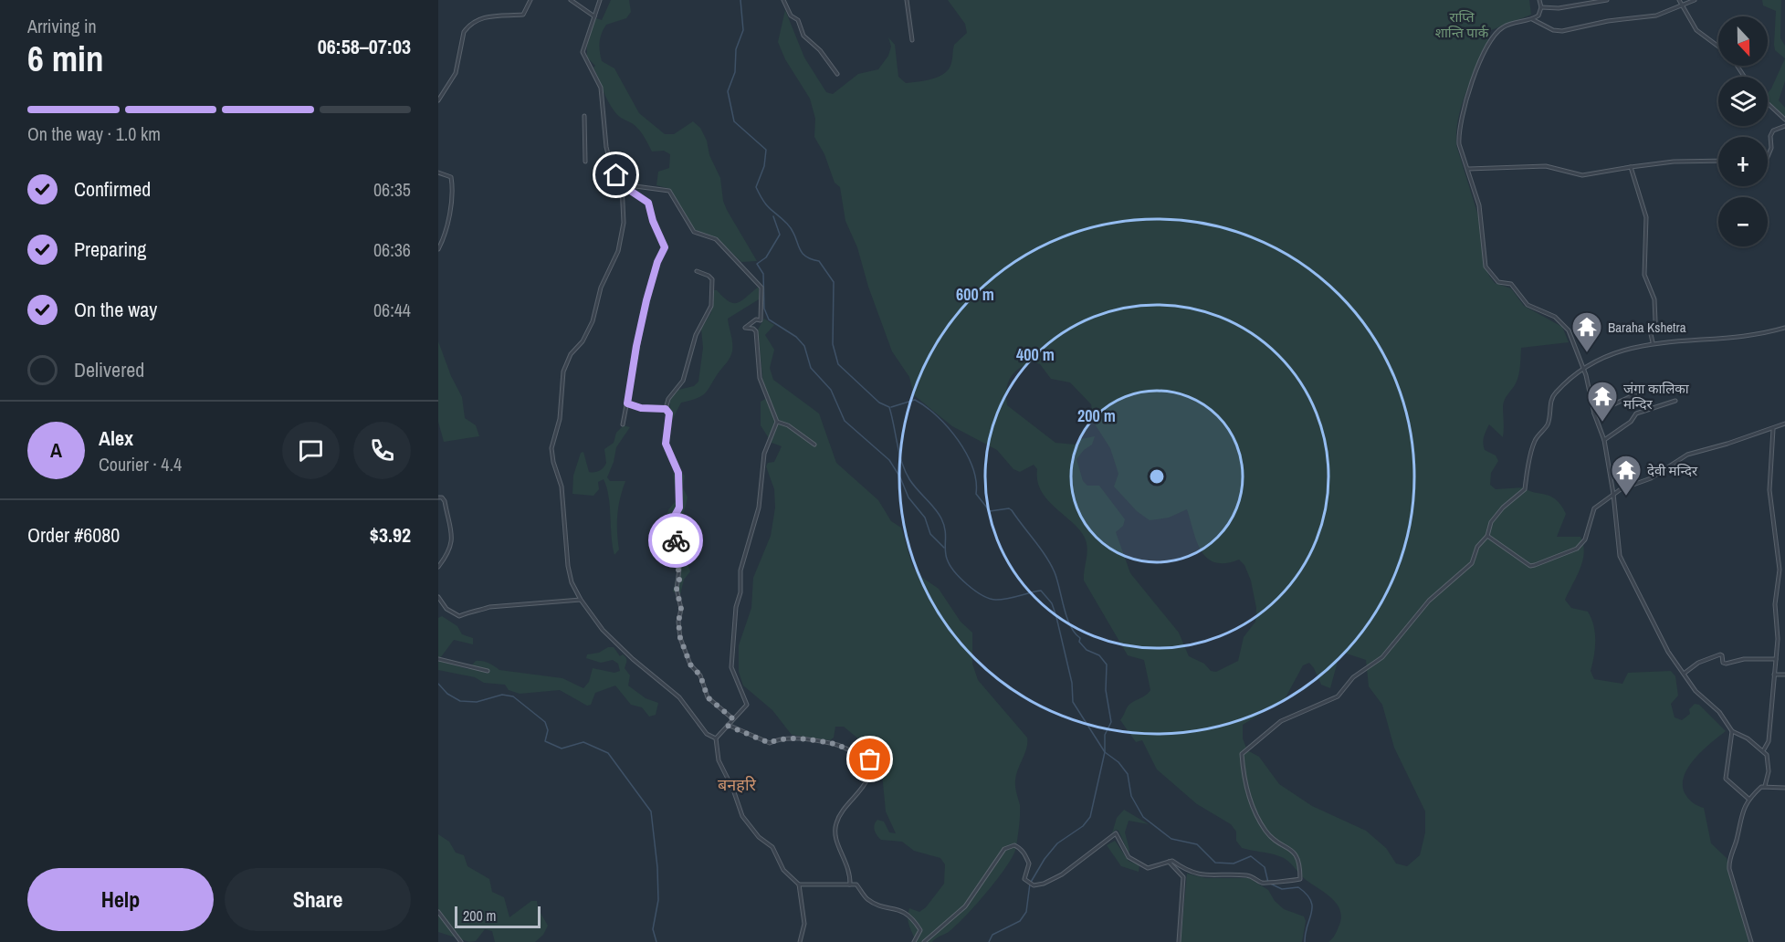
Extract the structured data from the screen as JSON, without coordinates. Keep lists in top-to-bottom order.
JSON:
{
  "districts": ["बनहरि"],
  "parks": ["राप्ति शान्ति पार्क"],
  "places": {
    "temple": ["Baraha Kshetra", "जंगा कालिका मन्दिर", "देवी मन्दिर"]
  },
  "scale_bar": "200 m",
  "north": "bottom",
  "page": {
    "heading": ["6 min", "Arriving in", "06:58–07:03"],
    "panel": [
      "Alex",
      "Courier · 4.4",
      "Order #6080",
      "$3.92"
    ],
    "map_buttons": ["+", "−"],
    "bar": "On the way · 1.0 km",
    "list": [
      ["Confirmed", "06:35"],
      ["Preparing", "06:36"],
      ["On the way", "06:44"],
      "Delivered"
    ],
    "round": "A",
    "buttons": ["Help", "Share"],
    "scale": "200 m"
  },
  "rings": ["600 m", "400 m", "200 m"]
}
